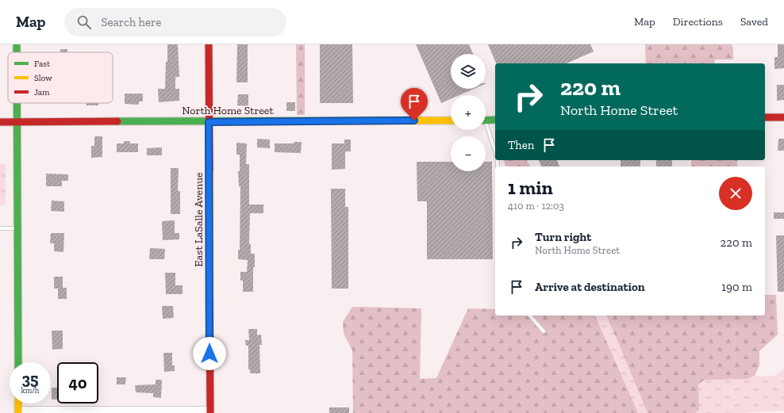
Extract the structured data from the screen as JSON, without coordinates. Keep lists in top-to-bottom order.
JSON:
{
  "streets": {
    "street": ["North Home Street", "East LaSalle Avenue"]
  },
  "crossings": [
    ["North Home Street", "East LaSalle Avenue"]
  ],
  "legend": ["Fast", "Slow", "Jam"],
  "page": {
    "header": "Map",
    "search": "Search here",
    "nav": ["Map", "Directions", "Saved"],
    "map_buttons": ["+", "−"],
    "turn": ["220 m", "North Home Street"],
    "then": "Then",
    "heading": ["1 min", "410 m · 12:03"],
    "list": [
      {
        "name": "Turn right",
        "note": "North Home Street",
        "value": "220 m"
      },
      {
        "name": "Arrive at destination",
        "value": "190 m"
      }
    ],
    "speed": "35 km/h",
    "limit": "40"
  }
}
